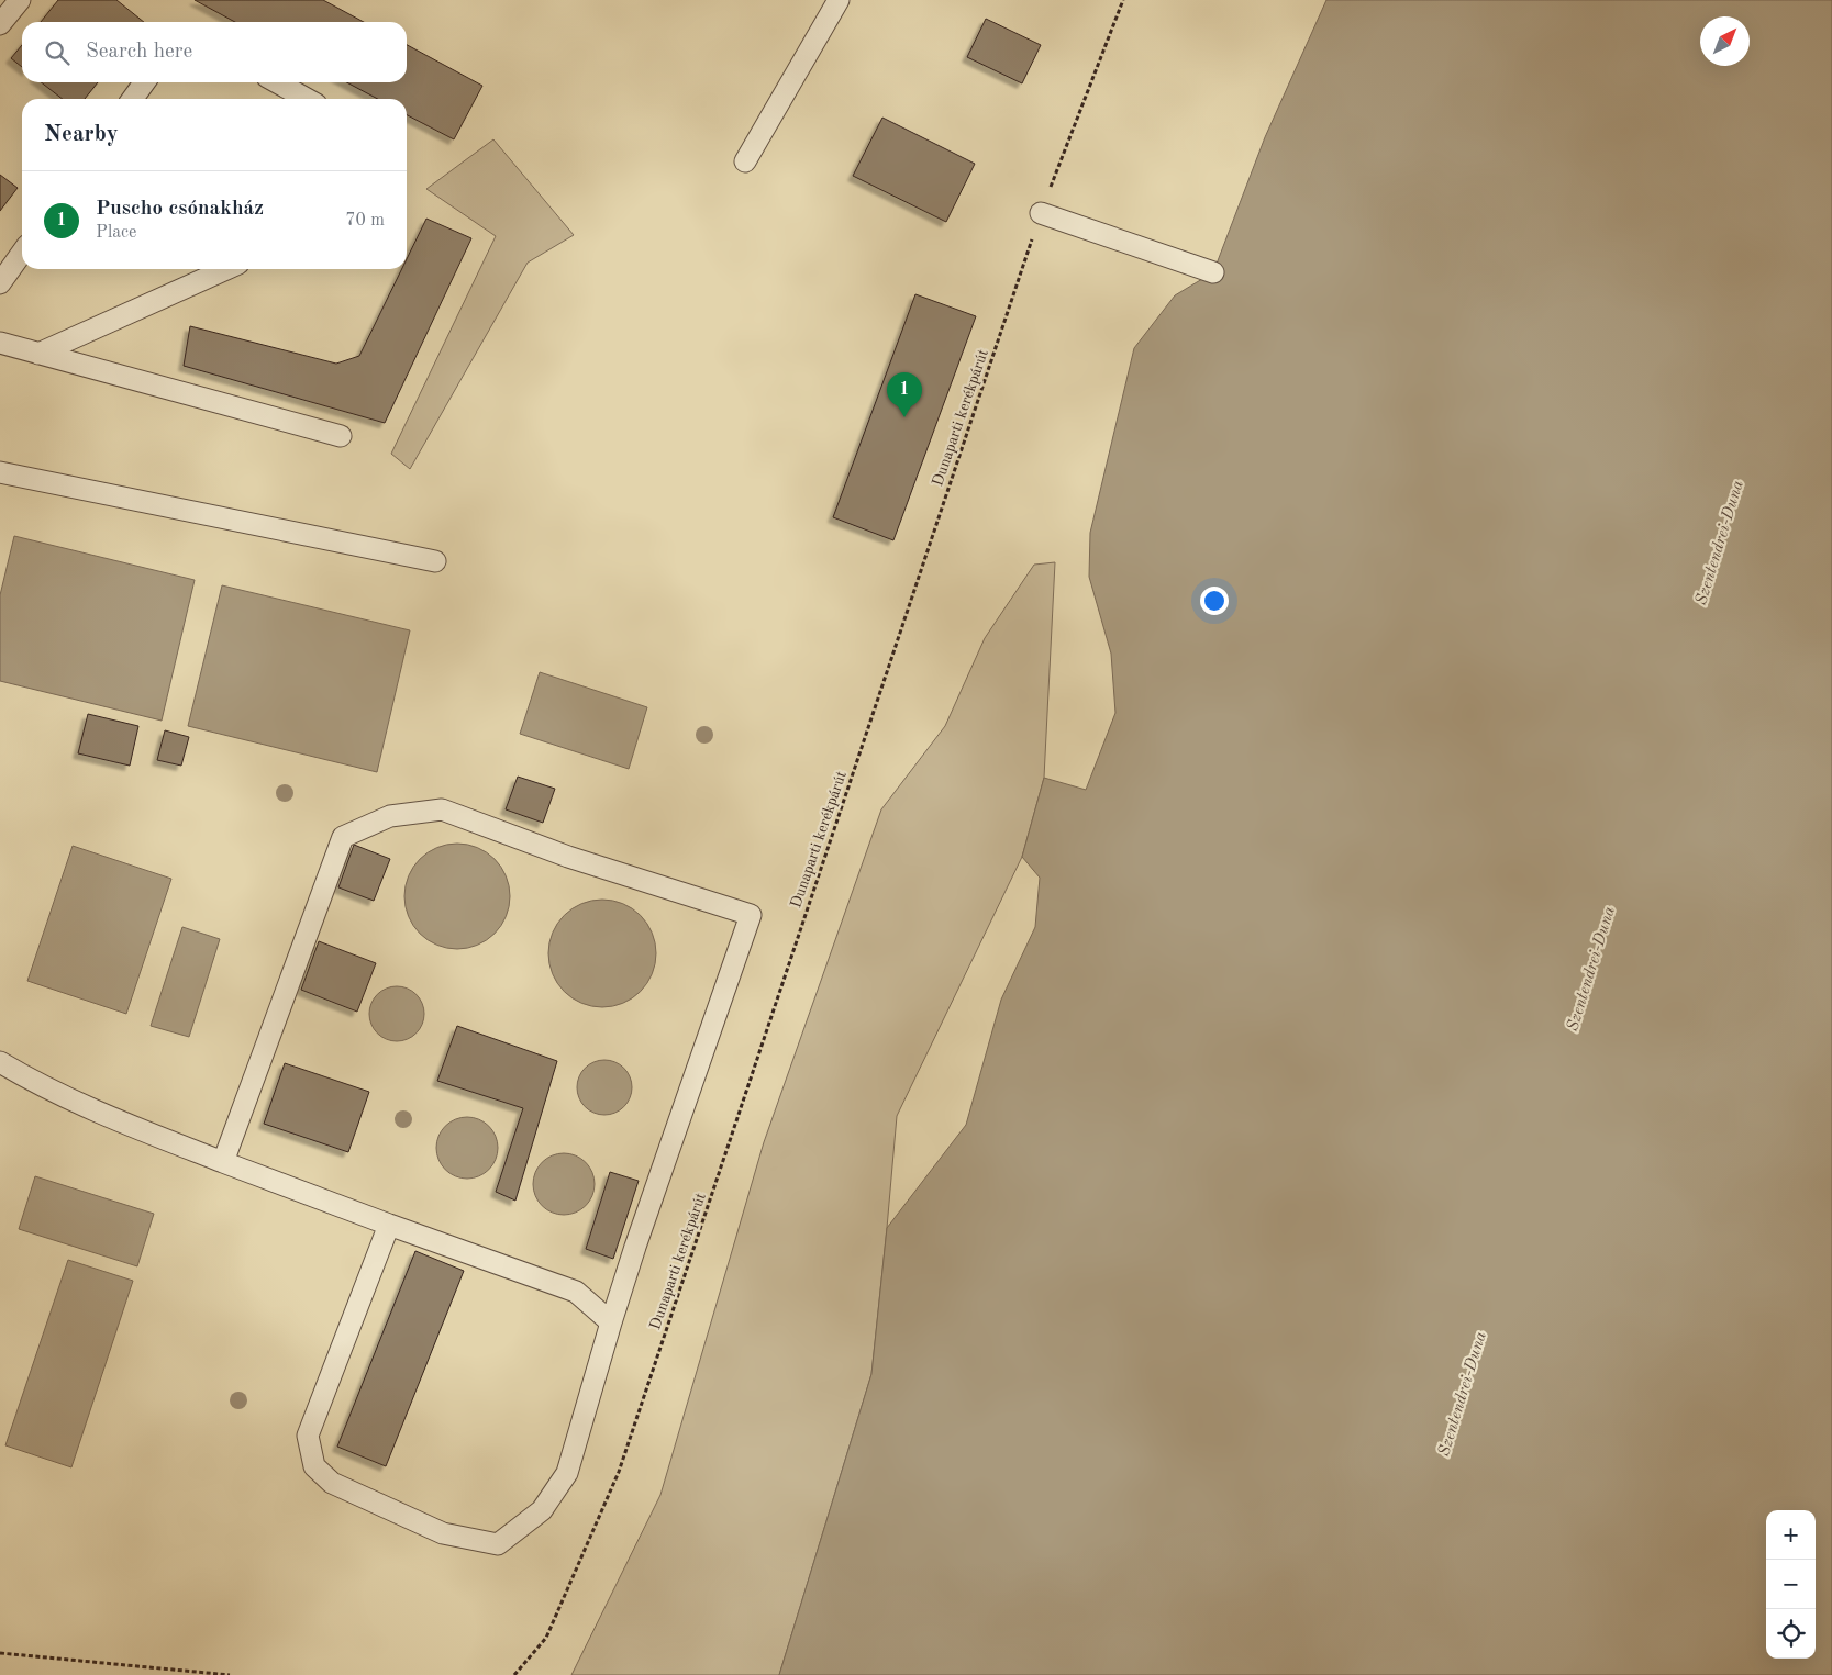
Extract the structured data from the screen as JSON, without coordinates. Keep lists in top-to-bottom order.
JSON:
{
  "streets": {
    "path": ["Dunaparti kerékpárút"]
  },
  "water": ["Szentendrei-Duna"],
  "north": "top right",
  "page": {
    "search": "Search here",
    "heading": "Nearby",
    "list": [
      {
        "mark": "1",
        "name": "Puscho csónakház",
        "note": "Place",
        "value": "70 m"
      }
    ],
    "pins": "1",
    "map_buttons": ["+", "−"]
  }
}
